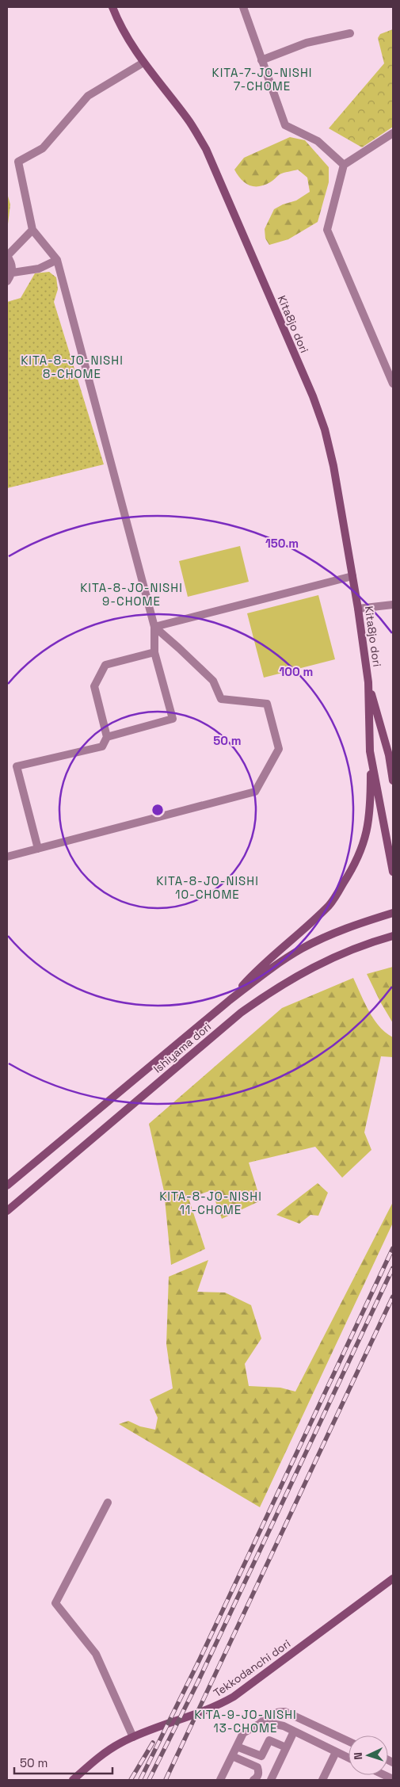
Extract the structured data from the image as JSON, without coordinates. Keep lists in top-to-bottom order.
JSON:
{
  "streets": {
    "street": ["Kita8jo dori", "Ishiyama dori", "Tekkodanchi dori"]
  },
  "districts": [
    "KITA-7-JO-NISHI 7-CHOME",
    "KITA-8-JO-NISHI 8-CHOME",
    "KITA-8-JO-NISHI 9-CHOME",
    "KITA-8-JO-NISHI 10-CHOME",
    "KITA-8-JO-NISHI 11-CHOME",
    "KITA-9-JO-NISHI 13-CHOME"
  ],
  "scale_bar": "50 m",
  "north": "left",
  "rings": ["150 m", "100 m", "50 m"]
}
